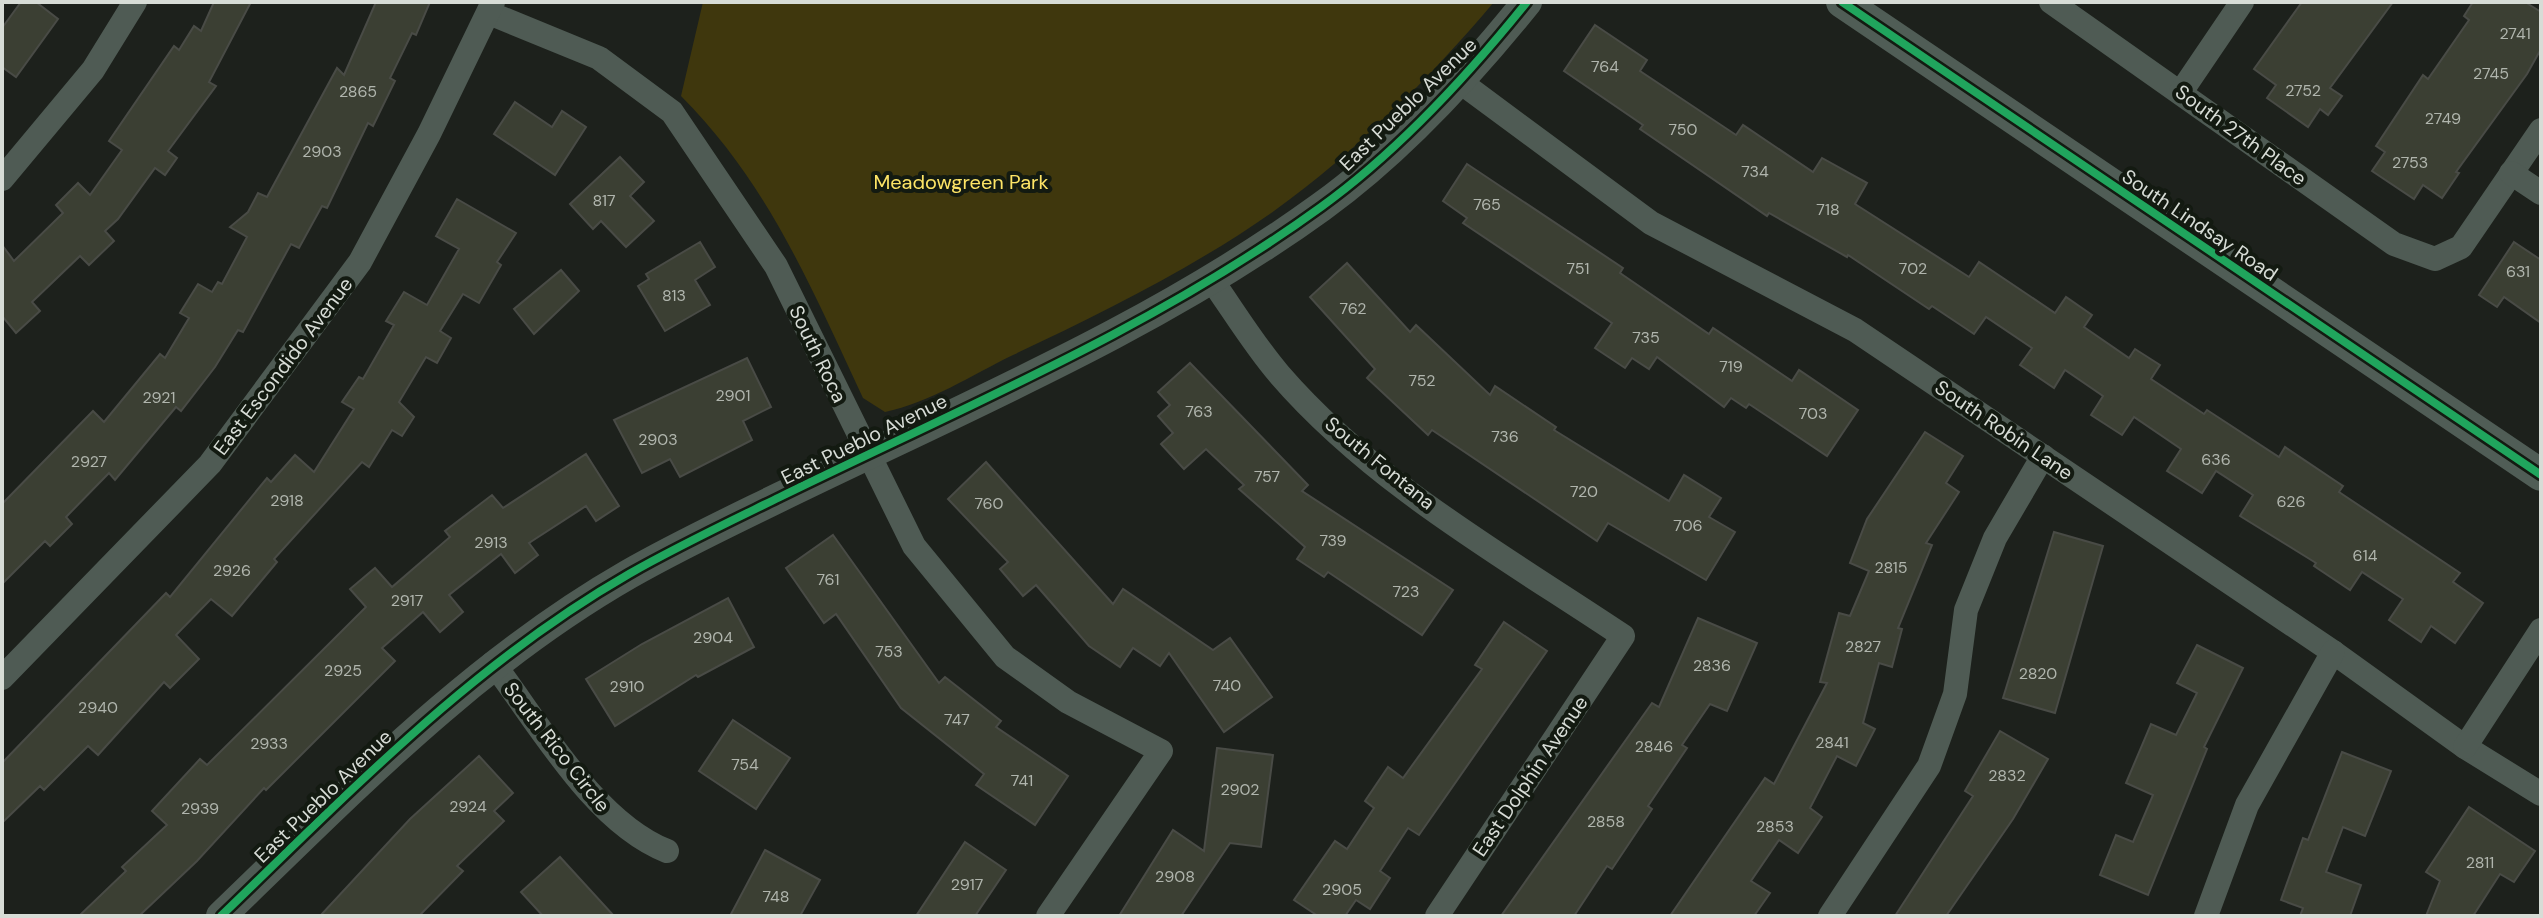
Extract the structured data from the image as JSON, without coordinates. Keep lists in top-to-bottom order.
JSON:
{
  "streets": {
    "main road": ["South Lindsay Road"],
    "street": [
      "East Pueblo Avenue",
      "South 27th Place",
      "South Roca",
      "East Escondido Avenue",
      "South Robin Lane",
      "South Fontana",
      "South Rico Circle",
      "East Dolphin Avenue"
    ]
  },
  "crossings": [
    ["East Pueblo Avenue", "South Roca"],
    ["East Pueblo Avenue", "South Robin Lane"],
    ["East Pueblo Avenue", "South Fontana"],
    ["East Pueblo Avenue", "South Rico Circle"],
    ["South Roca", "East Escondido Avenue"],
    ["South Fontana", "East Dolphin Avenue"]
  ],
  "parks": ["Meadowgreen Park"],
  "house_numbers": [
    "2741",
    "764",
    "2745",
    "2752",
    "2865",
    "2749",
    "750",
    "2903",
    "2753",
    "734",
    "817",
    "765",
    "718",
    "751",
    "702",
    "631",
    "813",
    "762",
    "735",
    "719",
    "752",
    "2901",
    "2921",
    "763",
    "703",
    "736",
    "2903",
    "636",
    "2927",
    "757",
    "720",
    "2918",
    "626",
    "760",
    "706",
    "739",
    "2913",
    "614",
    "2815",
    "2926",
    "761",
    "723",
    "2917",
    "2904",
    "2827",
    "753",
    "2836",
    "2925",
    "2820",
    "740",
    "2910",
    "2940",
    "747",
    "2841",
    "2933",
    "2846",
    "754",
    "2832",
    "741",
    "2902",
    "2924",
    "2939",
    "2858",
    "2853",
    "2811",
    "2908",
    "2917",
    "2905",
    "748"
  ]
}
